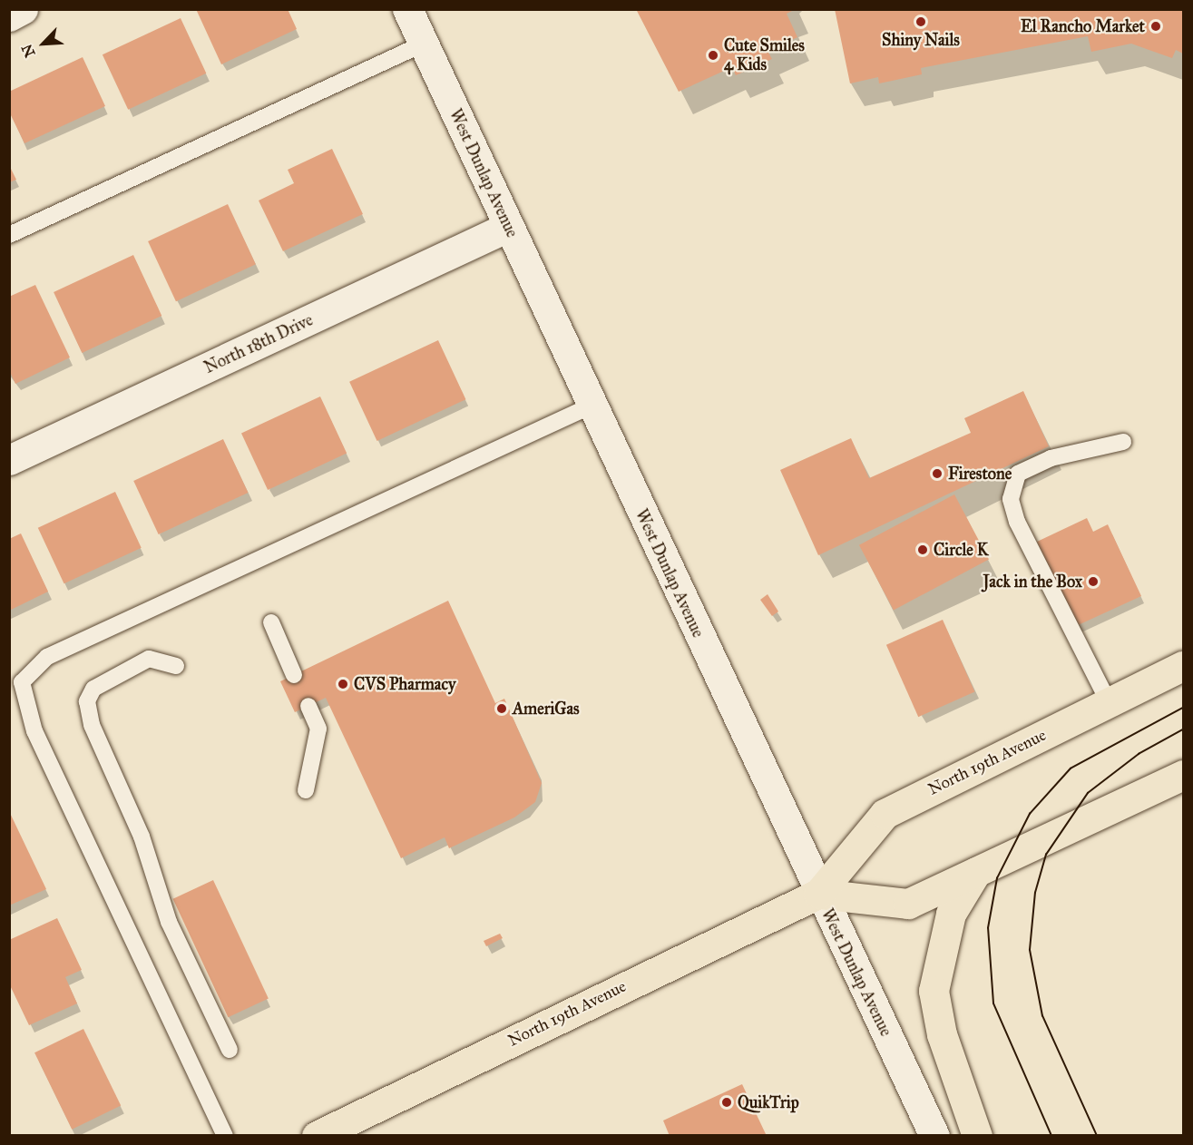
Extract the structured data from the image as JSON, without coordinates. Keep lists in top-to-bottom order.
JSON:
{
  "streets": {
    "main road": ["West Dunlap Avenue", "North 18th Drive", "North 19th Avenue"]
  },
  "crossings": [
    ["West Dunlap Avenue", "North 18th Drive"],
    ["West Dunlap Avenue", "North 19th Avenue"]
  ],
  "places": [
    "Shiny Nails",
    "El Rancho Market",
    "Cute Smiles 4 Kids",
    "Firestone",
    "Circle K",
    "Jack in the Box",
    "CVS Pharmacy",
    "AmeriGas",
    "QuikTrip"
  ],
  "north": "bottom left"
}
